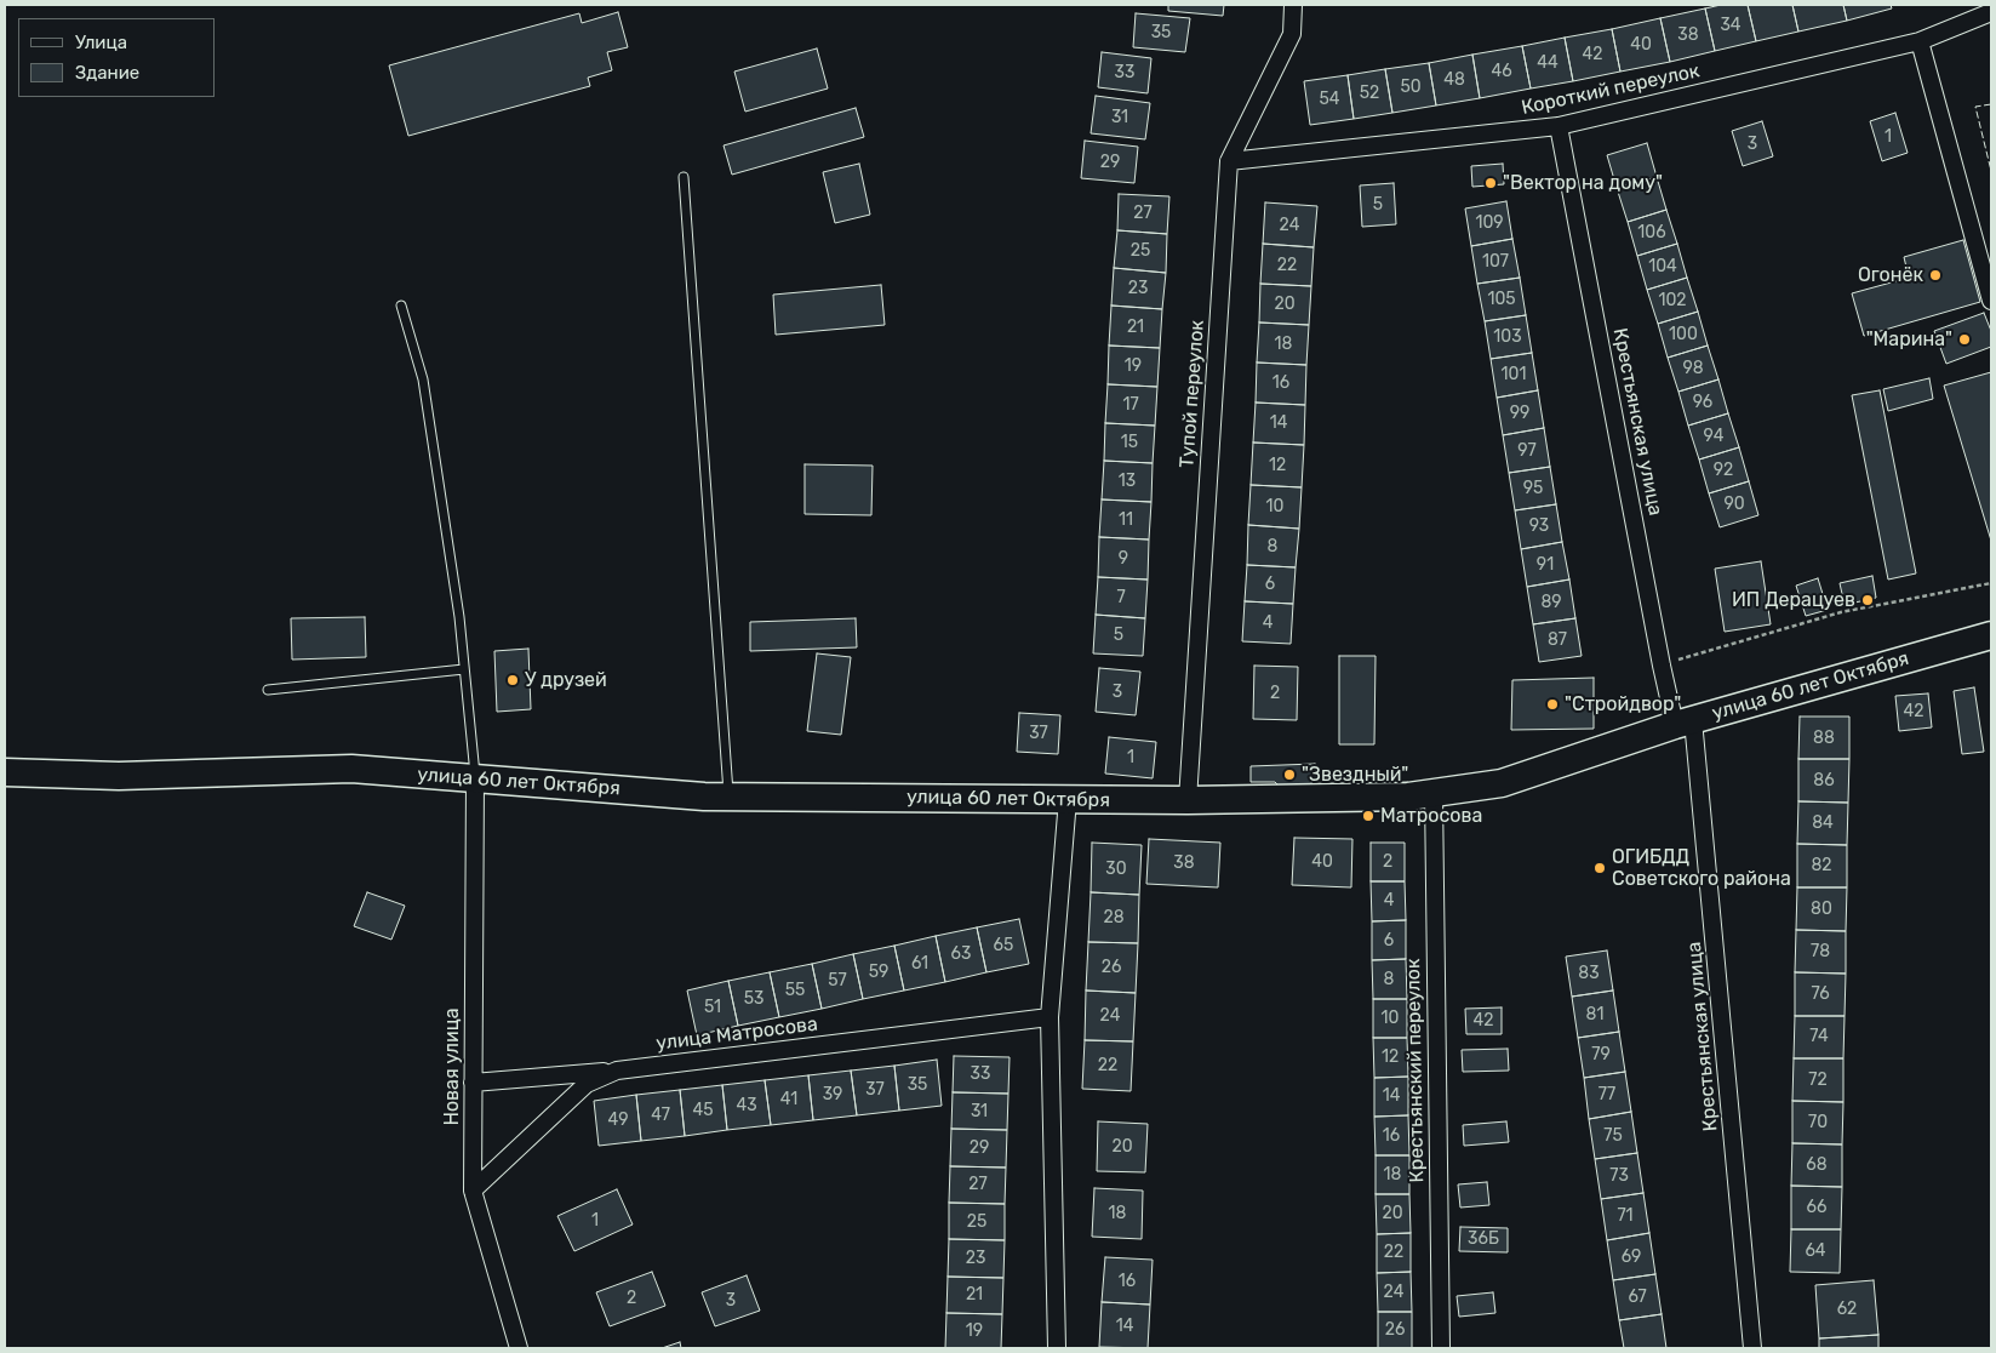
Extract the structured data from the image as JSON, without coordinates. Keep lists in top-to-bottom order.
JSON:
{
  "streets": {
    "main road": ["улица 60 лет Октября"],
    "street": [
      "Короткий переулок",
      "Тупой переулок",
      "Крестьянская улица",
      "улица Матросова",
      "Новая улица",
      "Крестьянский переулок"
    ]
  },
  "crossings": [
    ["Короткий переулок", "Тупой переулок"],
    ["Короткий переулок", "Крестьянская улица"],
    ["Тупой переулок", "улица 60 лет Октября"],
    ["Крестьянская улица", "улица 60 лет Октября"],
    ["улица 60 лет Октября", "Новая улица"],
    ["улица 60 лет Октября", "Крестьянский переулок"],
    ["улица Матросова", "Новая улица"]
  ],
  "places": [
    "\"Вектор на дому\"",
    "Огонёк",
    "\"Марина\"",
    "ИП Дерацуев",
    "У друзей",
    "\"Стройдвор\"",
    "\"Звездный\"",
    "Матросова",
    "ОГИБДД Советского района"
  ],
  "house_numbers": [
    "34",
    "35",
    "38",
    "40",
    "42",
    "44",
    "46",
    "33",
    "48",
    "50",
    "52",
    "54",
    "31",
    "1",
    "3",
    "29",
    "5",
    "27",
    "109",
    "24",
    "106",
    "25",
    "107",
    "22",
    "104",
    "23",
    "105",
    "102",
    "20",
    "21",
    "100",
    "103",
    "18",
    "19",
    "98",
    "101",
    "16",
    "96",
    "17",
    "99",
    "14",
    "94",
    "15",
    "97",
    "12",
    "92",
    "13",
    "95",
    "90",
    "10",
    "11",
    "93",
    "8",
    "9",
    "91",
    "6",
    "7",
    "89",
    "4",
    "5",
    "87",
    "3",
    "2",
    "42",
    "37",
    "88",
    "1",
    "86",
    "84",
    "40",
    "2",
    "38",
    "82",
    "30",
    "4",
    "80",
    "28",
    "6",
    "65",
    "78",
    "63",
    "61",
    "26",
    "59",
    "83",
    "8",
    "57",
    "55",
    "76",
    "53",
    "51",
    "81",
    "24",
    "10",
    "42",
    "74",
    "79",
    "12",
    "22",
    "33",
    "72",
    "35",
    "37",
    "39",
    "77",
    "14",
    "41",
    "43",
    "45",
    "31",
    "47",
    "49",
    "70",
    "16",
    "75",
    "20",
    "29",
    "68",
    "18",
    "73",
    "27",
    "66",
    "18",
    "20",
    "71",
    "1",
    "25",
    "36Б",
    "64",
    "22",
    "69",
    "23",
    "16",
    "24",
    "21",
    "67",
    "2",
    "3",
    "62",
    "14",
    "26",
    "19"
  ],
  "legend": ["Улица", "Здание"]
}
